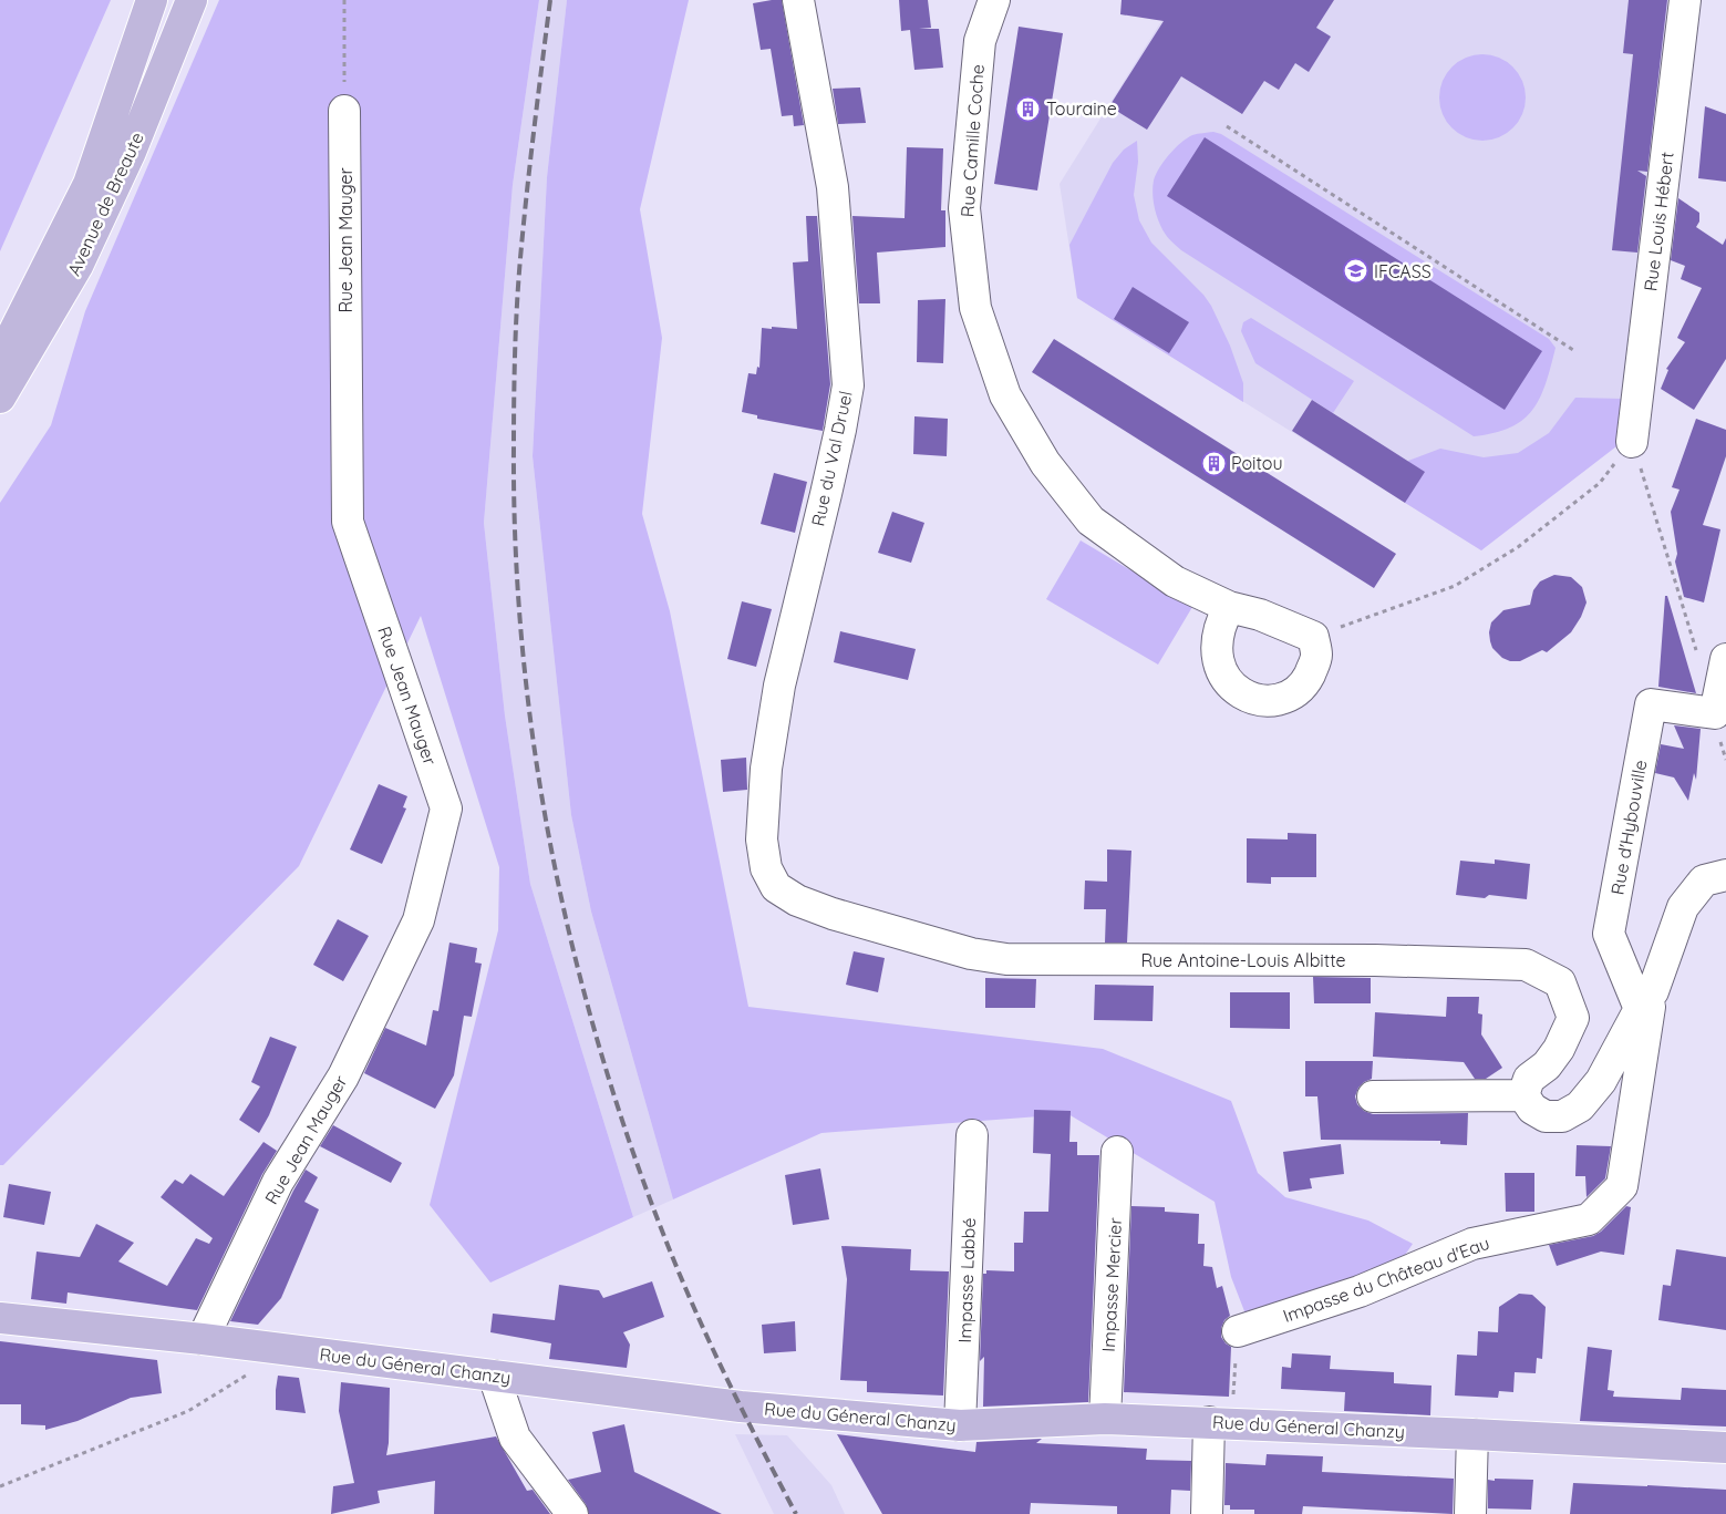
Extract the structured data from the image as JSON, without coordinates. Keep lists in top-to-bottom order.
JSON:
{
  "streets": {
    "main road": ["Avenue de Breaute", "Rue du Géneral Chanzy"],
    "street": [
      "Rue Camille Coche",
      "Rue Louis Hébert",
      "Rue Jean Mauger",
      "Rue du Val Druel",
      "Rue d'Hybouville",
      "Rue Antoine-Louis Albitte",
      "Impasse du Château d'Eau",
      "Impasse Labbé",
      "Impasse Mercier"
    ]
  },
  "crossings": [
    ["Rue Jean Mauger", "Rue du Géneral Chanzy"],
    ["Rue du Val Druel", "Rue Antoine-Louis Albitte"],
    ["Rue d'Hybouville", "Impasse du Château d'Eau"],
    ["Impasse Labbé", "Rue du Géneral Chanzy"],
    ["Impasse Mercier", "Rue du Géneral Chanzy"]
  ],
  "places": {
    "building": ["Touraine", "Poitou"],
    "school or university": ["IFCASS"]
  }
}
